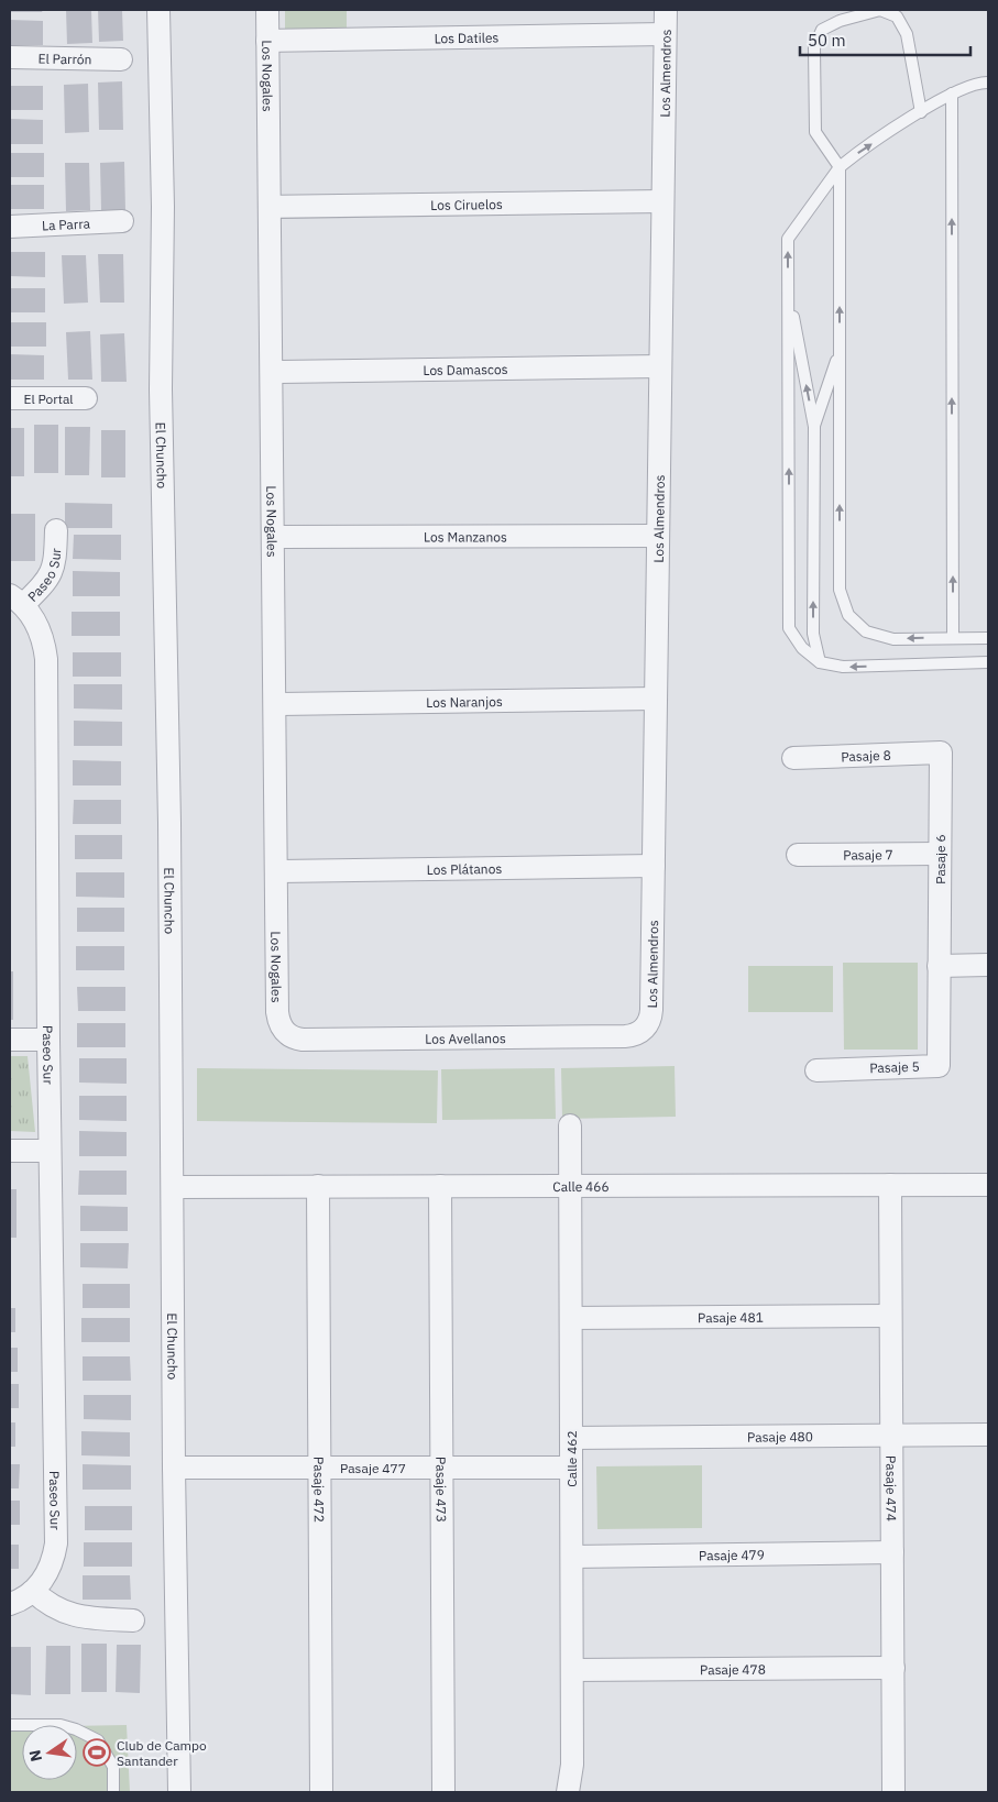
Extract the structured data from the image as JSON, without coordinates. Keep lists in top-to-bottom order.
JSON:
{
  "streets": {
    "street": [
      "Los Datiles",
      "El Parrón",
      "Los Almendros",
      "Los Nogales",
      "Los Ciruelos",
      "La Parra",
      "Los Damascos",
      "El Portal",
      "El Chuncho",
      "Los Manzanos",
      "Paseo Sur",
      "Los Naranjos",
      "Pasaje 8",
      "Pasaje 7",
      "Pasaje 6",
      "Los Plátanos",
      "Los Avellanos",
      "Pasaje 5",
      "Calle 466",
      "Pasaje 481",
      "Pasaje 480",
      "Calle 462",
      "Pasaje 477",
      "Pasaje 474",
      "Pasaje 472",
      "Pasaje 473",
      "Pasaje 479",
      "Pasaje 478"
    ]
  },
  "crossings": [
    ["Los Datiles", "Los Almendros"],
    ["Los Datiles", "Los Nogales"],
    ["Los Almendros", "Los Ciruelos"],
    ["Los Almendros", "Los Damascos"],
    ["Los Almendros", "Los Manzanos"],
    ["Los Almendros", "Los Naranjos"],
    ["Los Almendros", "Los Plátanos"],
    ["Los Almendros", "Los Avellanos"],
    ["Los Nogales", "Los Ciruelos"],
    ["Los Nogales", "Los Damascos"],
    ["Los Nogales", "Los Manzanos"],
    ["Los Nogales", "Los Naranjos"],
    ["Los Nogales", "Los Plátanos"],
    ["Los Nogales", "Los Avellanos"],
    ["El Chuncho", "Calle 466"],
    ["El Chuncho", "Pasaje 477"],
    ["Pasaje 8", "Pasaje 6"],
    ["Pasaje 7", "Pasaje 6"],
    ["Pasaje 6", "Pasaje 5"],
    ["Calle 466", "Calle 462"],
    ["Calle 466", "Pasaje 474"],
    ["Calle 466", "Pasaje 472"],
    ["Calle 466", "Pasaje 473"],
    ["Pasaje 481", "Calle 462"],
    ["Pasaje 481", "Pasaje 474"],
    ["Pasaje 480", "Calle 462"],
    ["Pasaje 480", "Pasaje 474"],
    ["Calle 462", "Pasaje 477"],
    ["Calle 462", "Pasaje 479"],
    ["Calle 462", "Pasaje 478"],
    ["Pasaje 477", "Pasaje 472"],
    ["Pasaje 477", "Pasaje 473"],
    ["Pasaje 474", "Pasaje 479"],
    ["Pasaje 474", "Pasaje 478"]
  ],
  "places": {
    "sports": ["Club de Campo Santander"]
  },
  "scale_bar": "50 m",
  "north": "left"
}
